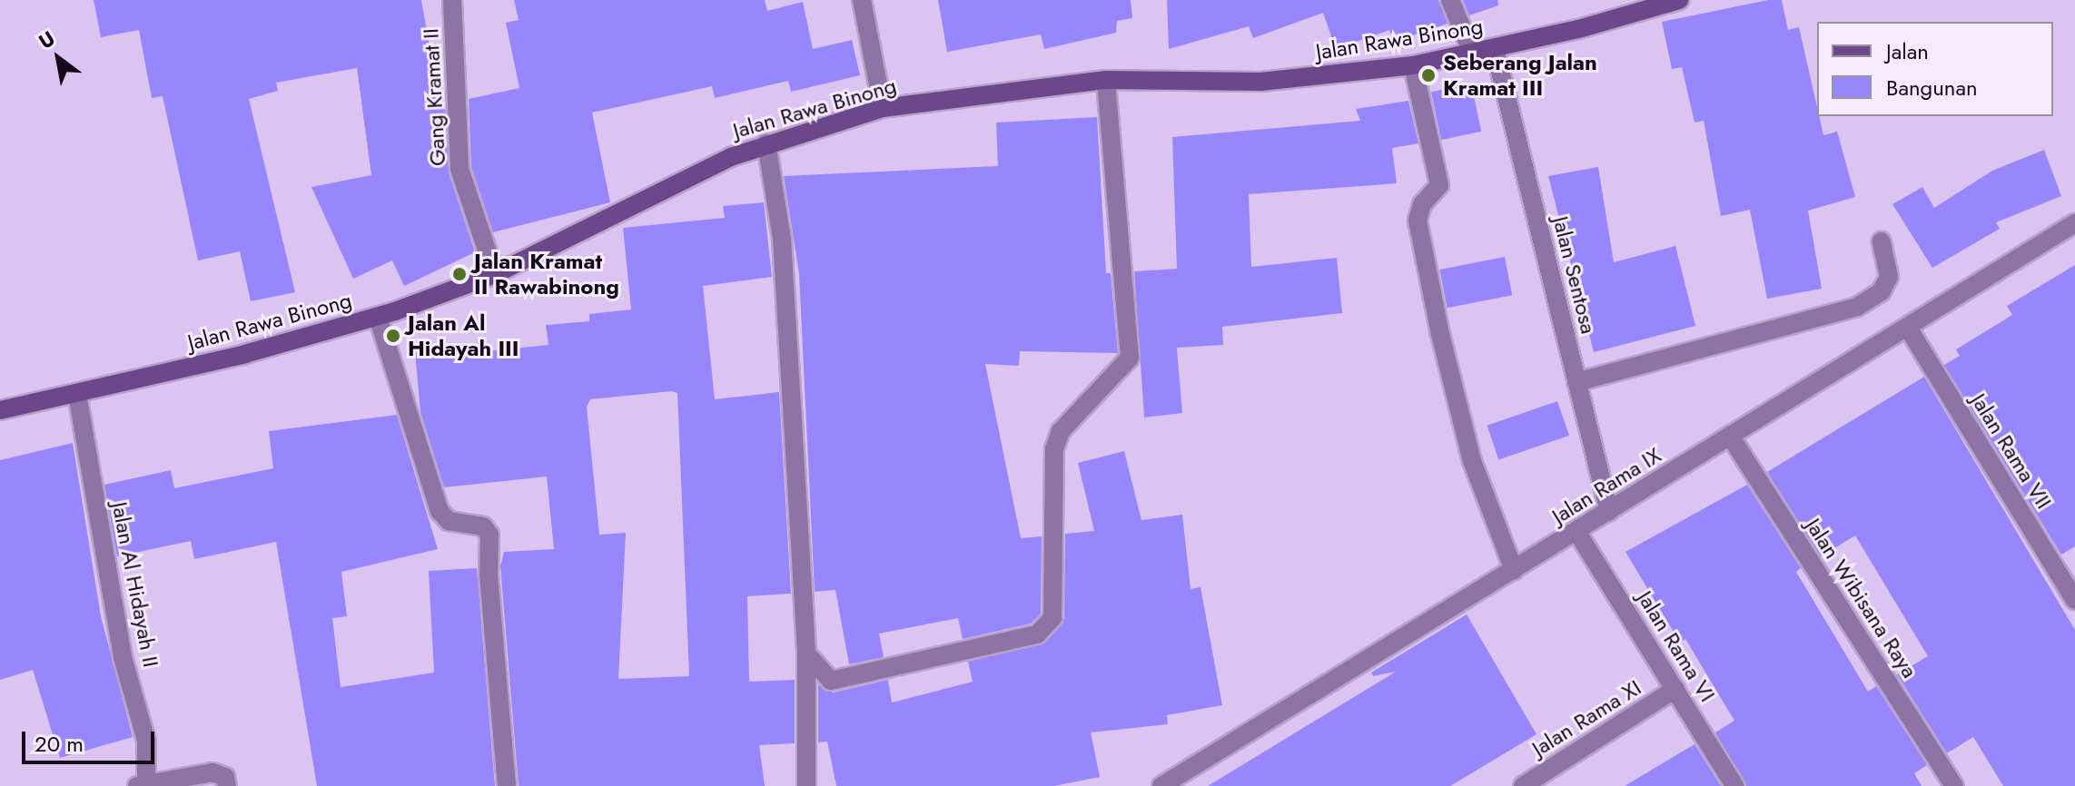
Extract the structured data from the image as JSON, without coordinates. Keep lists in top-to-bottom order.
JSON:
{
  "streets": {
    "main road": ["Jalan Rawa Binong"],
    "street": [
      "Gang Kramat II",
      "Jalan Sentosa",
      "Jalan Rama VII",
      "Jalan Rama IX",
      "Jalan Al Hidayah II",
      "Jalan Wibisana Raya",
      "Jalan Rama VI",
      "Jalan Rama XI"
    ]
  },
  "crossings": [
    ["Jalan Rawa Binong", "Gang Kramat II"],
    ["Jalan Rawa Binong", "Jalan Sentosa"],
    ["Jalan Rawa Binong", "Jalan Al Hidayah II"],
    ["Jalan Sentosa", "Jalan Rama IX"],
    ["Jalan Rama VII", "Jalan Rama IX"],
    ["Jalan Rama IX", "Jalan Wibisana Raya"],
    ["Jalan Rama IX", "Jalan Rama VI"],
    ["Jalan Rama VI", "Jalan Rama XI"]
  ],
  "places": ["Seberang Jalan Kramat III", "Jalan Kramat II Rawabinong", "Jalan Al Hidayah III"],
  "legend": ["Jalan", "Bangunan"],
  "scale_bar": "20 m",
  "north": "top left"
}
